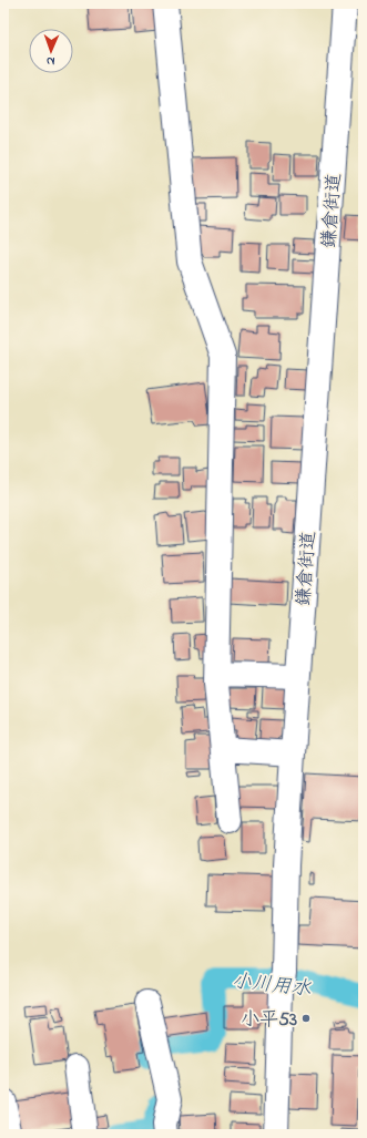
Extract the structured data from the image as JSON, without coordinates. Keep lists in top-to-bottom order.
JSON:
{
  "streets": {
    "street": ["鎌倉街道"]
  },
  "water": ["小川用水"],
  "places": ["小平53"],
  "north": "bottom"
}
